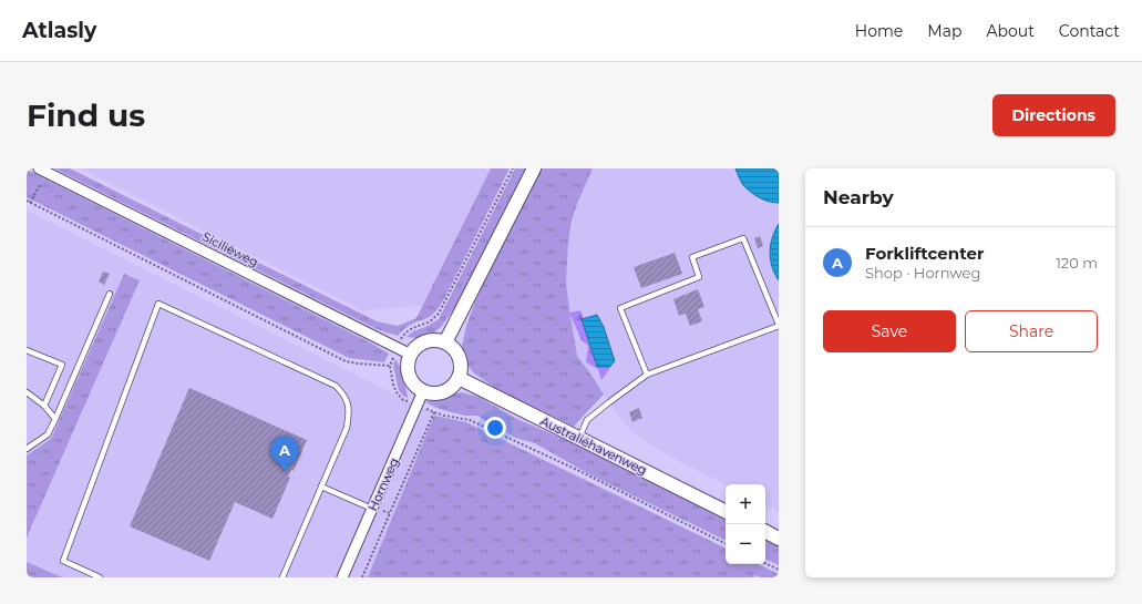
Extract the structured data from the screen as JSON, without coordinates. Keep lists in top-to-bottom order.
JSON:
{
  "streets": {
    "street": ["Siciliëweg", "Australiëhavenweg", "Hornweg"]
  },
  "crossings": [
    ["Siciliëweg", "Australiëhavenweg"],
    ["Siciliëweg", "Hornweg"],
    ["Australiëhavenweg", "Hornweg"]
  ],
  "page": {
    "header": "Atlasly",
    "nav": [
      "Home",
      "Map",
      "About",
      "Contact"
    ],
    "buttons": [
      "Directions",
      ["Save", "Share"]
    ],
    "title": "Find us",
    "heading": "Nearby",
    "list": [
      {
        "mark": "A",
        "name": "Forkliftcenter",
        "note": "Shop · Hornweg",
        "value": "120 m"
      }
    ],
    "pins": "A",
    "map_buttons": ["+", "−"]
  }
}
